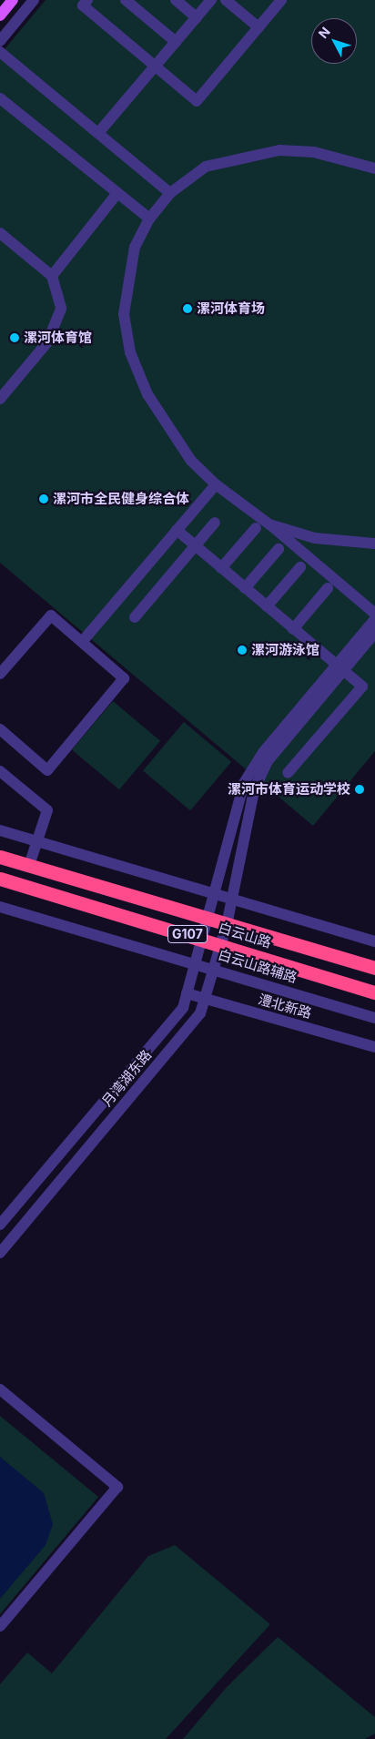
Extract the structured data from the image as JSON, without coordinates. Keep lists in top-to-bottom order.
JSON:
{
  "streets": {
    "highway": ["G107", "白云山路"],
    "street": ["白云山路辅路", "澧北新路", "月湾湖东路"]
  },
  "crossings": [
    ["白云山路", "月湾湖东路"],
    ["白云山路辅路", "月湾湖东路"],
    ["澧北新路", "月湾湖东路"]
  ],
  "places": [
    "漯河体育场",
    "漯河体育馆",
    "漯河市全民健身综合体",
    "漯河游泳馆",
    "漯河市体育运动学校"
  ],
  "north": "top left"
}
